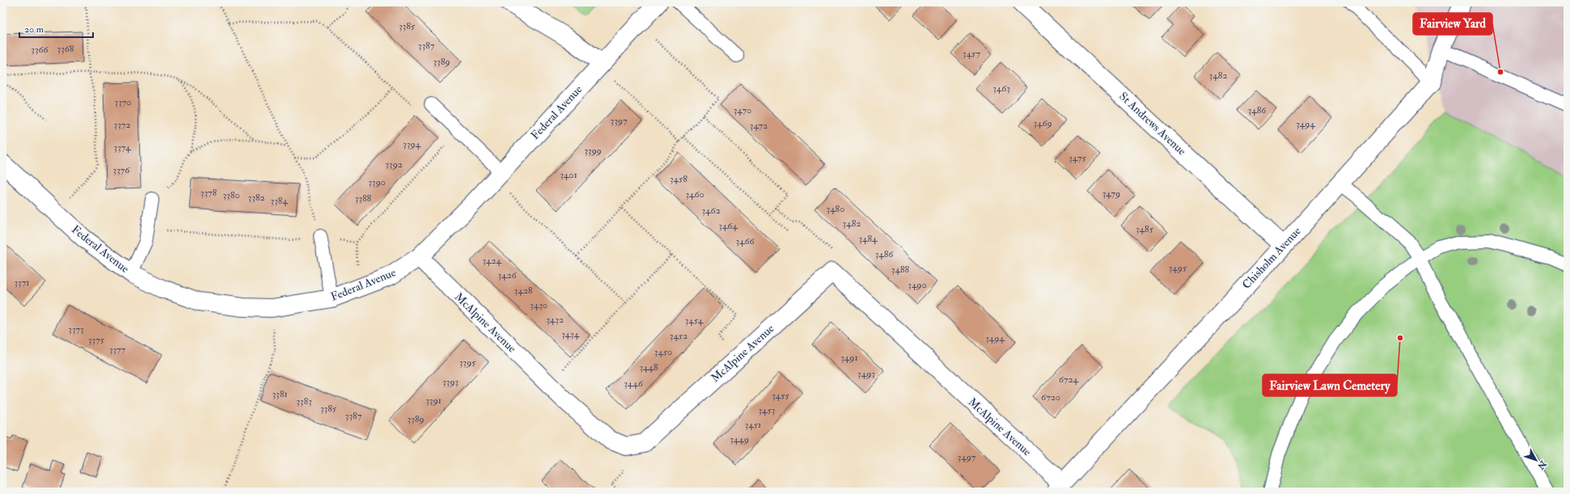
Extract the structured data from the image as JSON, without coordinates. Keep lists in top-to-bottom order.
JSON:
{
  "streets": {
    "street": [
      "Federal Avenue",
      "St Andrews Avenue",
      "Chisholm Avenue",
      "McAlpine Avenue"
    ]
  },
  "crossings": [
    ["Federal Avenue", "McAlpine Avenue"],
    ["St Andrews Avenue", "Chisholm Avenue"],
    ["Chisholm Avenue", "McAlpine Avenue"]
  ],
  "places": ["Fairview Yard", "Fairview Lawn Cemetery"],
  "house_numbers": [
    "3385",
    "3387",
    "3368",
    "3366",
    "3457",
    "3389",
    "3482",
    "3463",
    "3370",
    "3470",
    "3486",
    "3397",
    "3469",
    "3494",
    "3372",
    "3472",
    "3394",
    "3374",
    "3399",
    "3475",
    "3392",
    "3376",
    "3401",
    "3458",
    "3390",
    "3378",
    "3479",
    "3460",
    "3380",
    "3382",
    "3388",
    "3384",
    "3480",
    "3462",
    "3482",
    "3464",
    "3485",
    "3484",
    "3466",
    "3486",
    "3424",
    "3495",
    "3488",
    "3426",
    "3371",
    "3490",
    "3428",
    "3430",
    "3432",
    "3454",
    "3373",
    "3434",
    "3452",
    "3494",
    "3375",
    "3377",
    "3450",
    "3491",
    "3395",
    "3448",
    "3493",
    "6724",
    "3393",
    "3446",
    "3381",
    "3455",
    "6720",
    "3391",
    "3383",
    "3385",
    "3453",
    "3387",
    "3389",
    "3451",
    "3449",
    "3497"
  ],
  "scale_bar": "20 m",
  "north": "bottom right"
}
